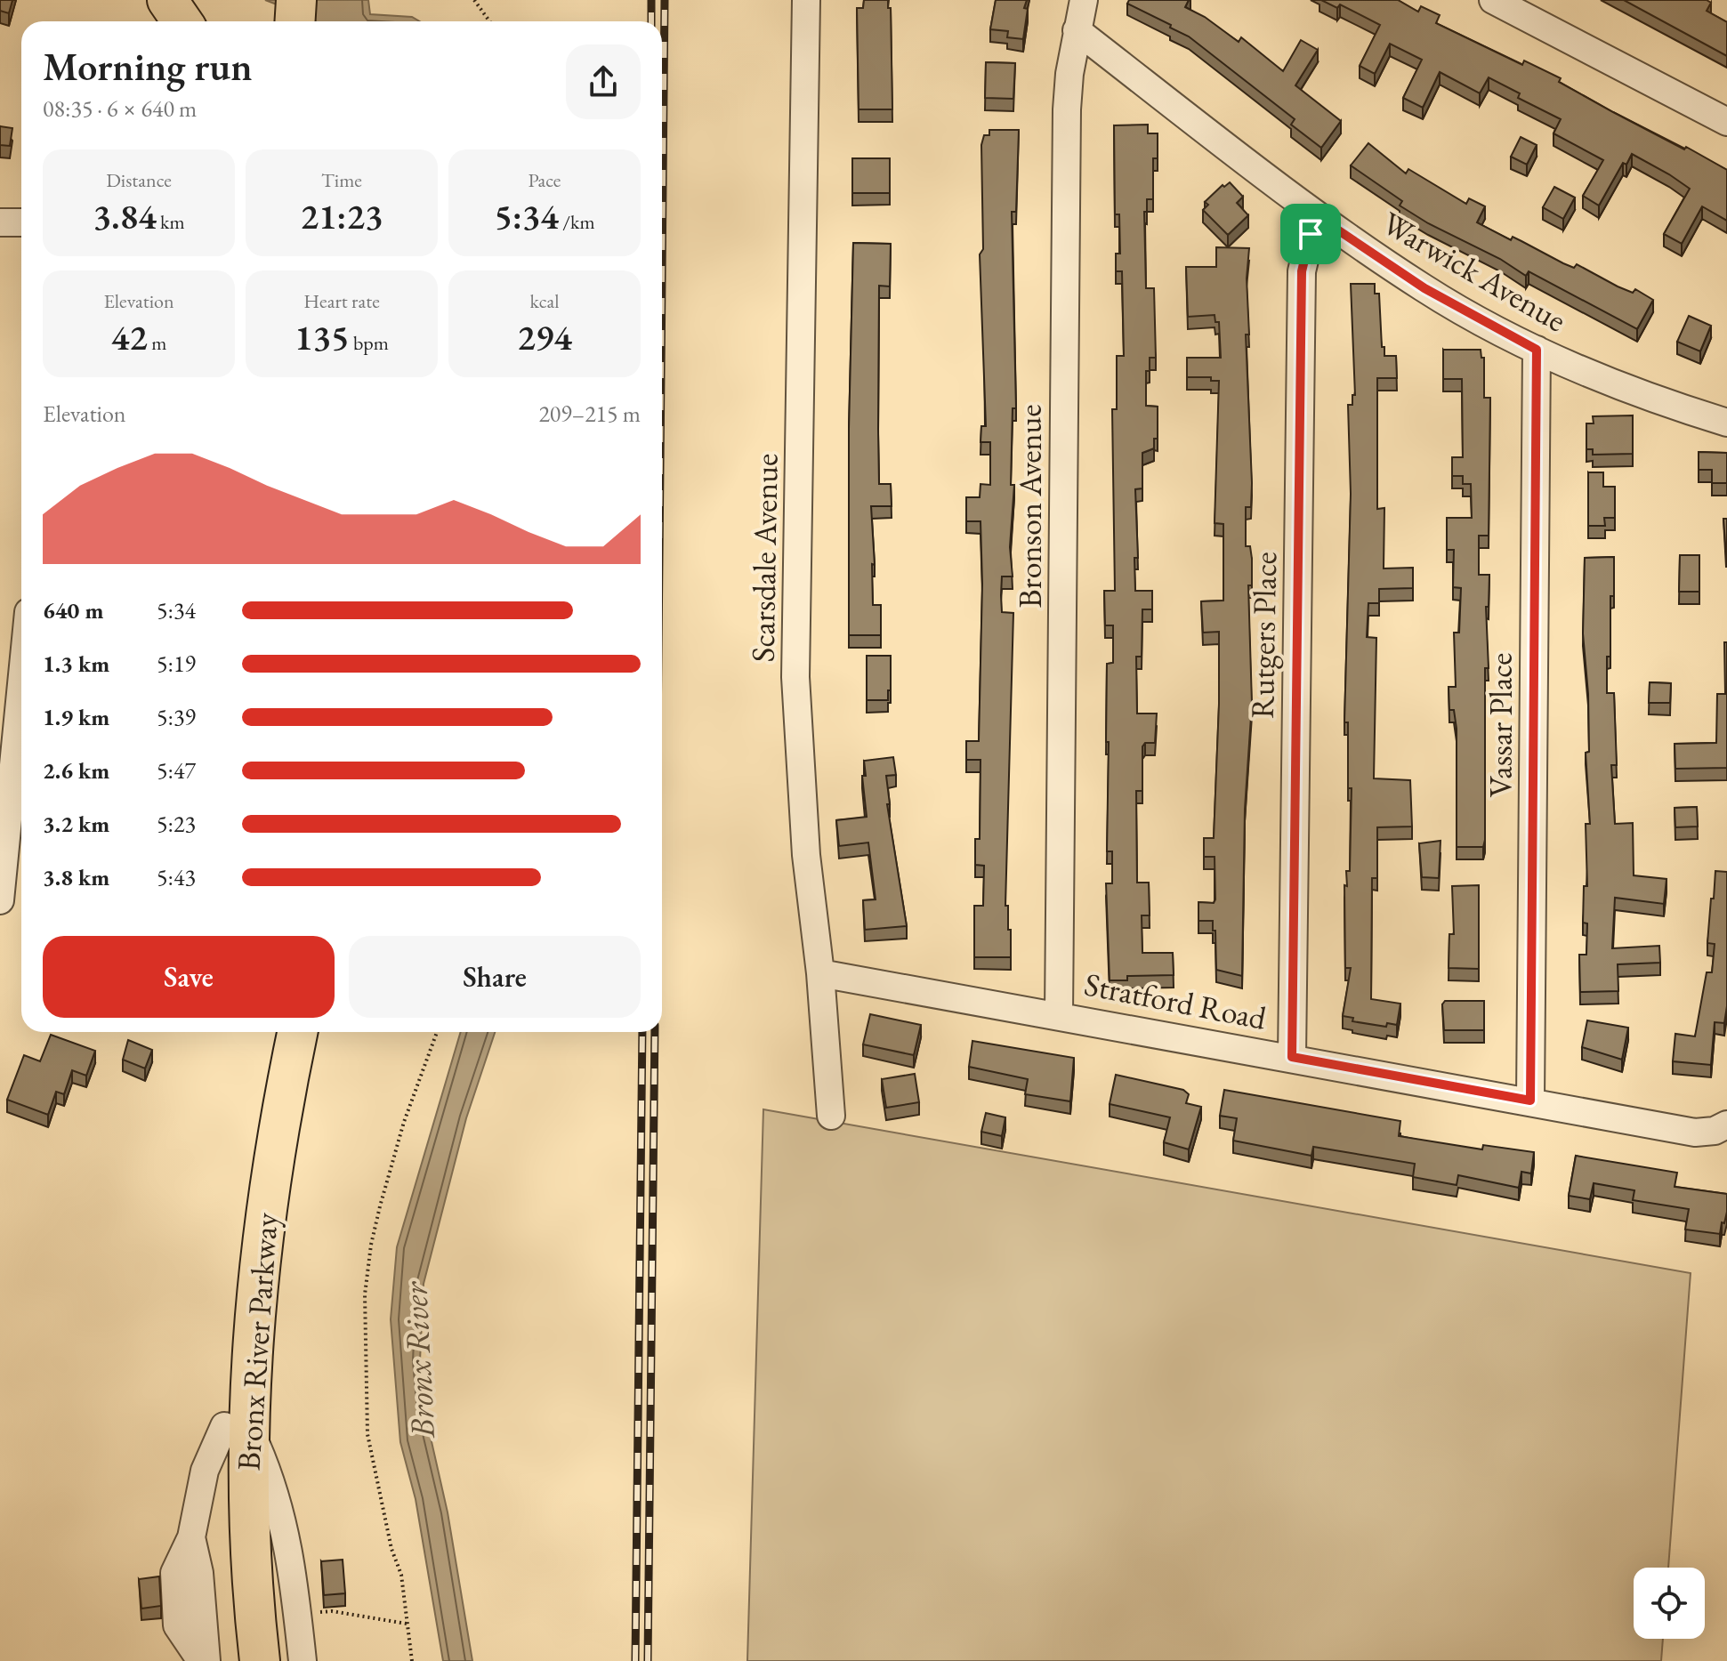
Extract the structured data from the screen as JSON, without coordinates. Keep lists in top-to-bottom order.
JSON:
{
  "streets": {
    "highway": ["Bronx River Parkway"],
    "street": [
      "Warwick Avenue",
      "Bronson Avenue",
      "Scarsdale Avenue",
      "Rutgers Place",
      "Vassar Place",
      "Stratford Road"
    ]
  },
  "crossings": [
    ["Warwick Avenue", "Bronson Avenue"],
    ["Warwick Avenue", "Rutgers Place"],
    ["Warwick Avenue", "Vassar Place"],
    ["Bronson Avenue", "Stratford Road"],
    ["Scarsdale Avenue", "Stratford Road"],
    ["Rutgers Place", "Stratford Road"],
    ["Vassar Place", "Stratford Road"]
  ],
  "water": ["Bronx River"],
  "page": {
    "heading": ["Morning run", "08:35 · 6 × 640 m"],
    "stats": [
      ["Distance", "3.84 km"],
      ["Time", "21:23"],
      ["Pace", "5:34 /km"],
      ["Elevation", "42 m"],
      ["Heart rate", "135 bpm"],
      ["kcal", "294"]
    ],
    "chart": ["Elevation", "209–215 m"],
    "list": [
      {
        "name": "640 m",
        "note": "5:34"
      },
      {
        "name": "1.3 km",
        "note": "5:19"
      },
      {
        "name": "1.9 km",
        "note": "5:39"
      },
      {
        "name": "2.6 km",
        "note": "5:47"
      },
      {
        "name": "3.2 km",
        "note": "5:23"
      },
      {
        "name": "3.8 km",
        "note": "5:43"
      }
    ],
    "buttons": ["Save", "Share"]
  }
}
